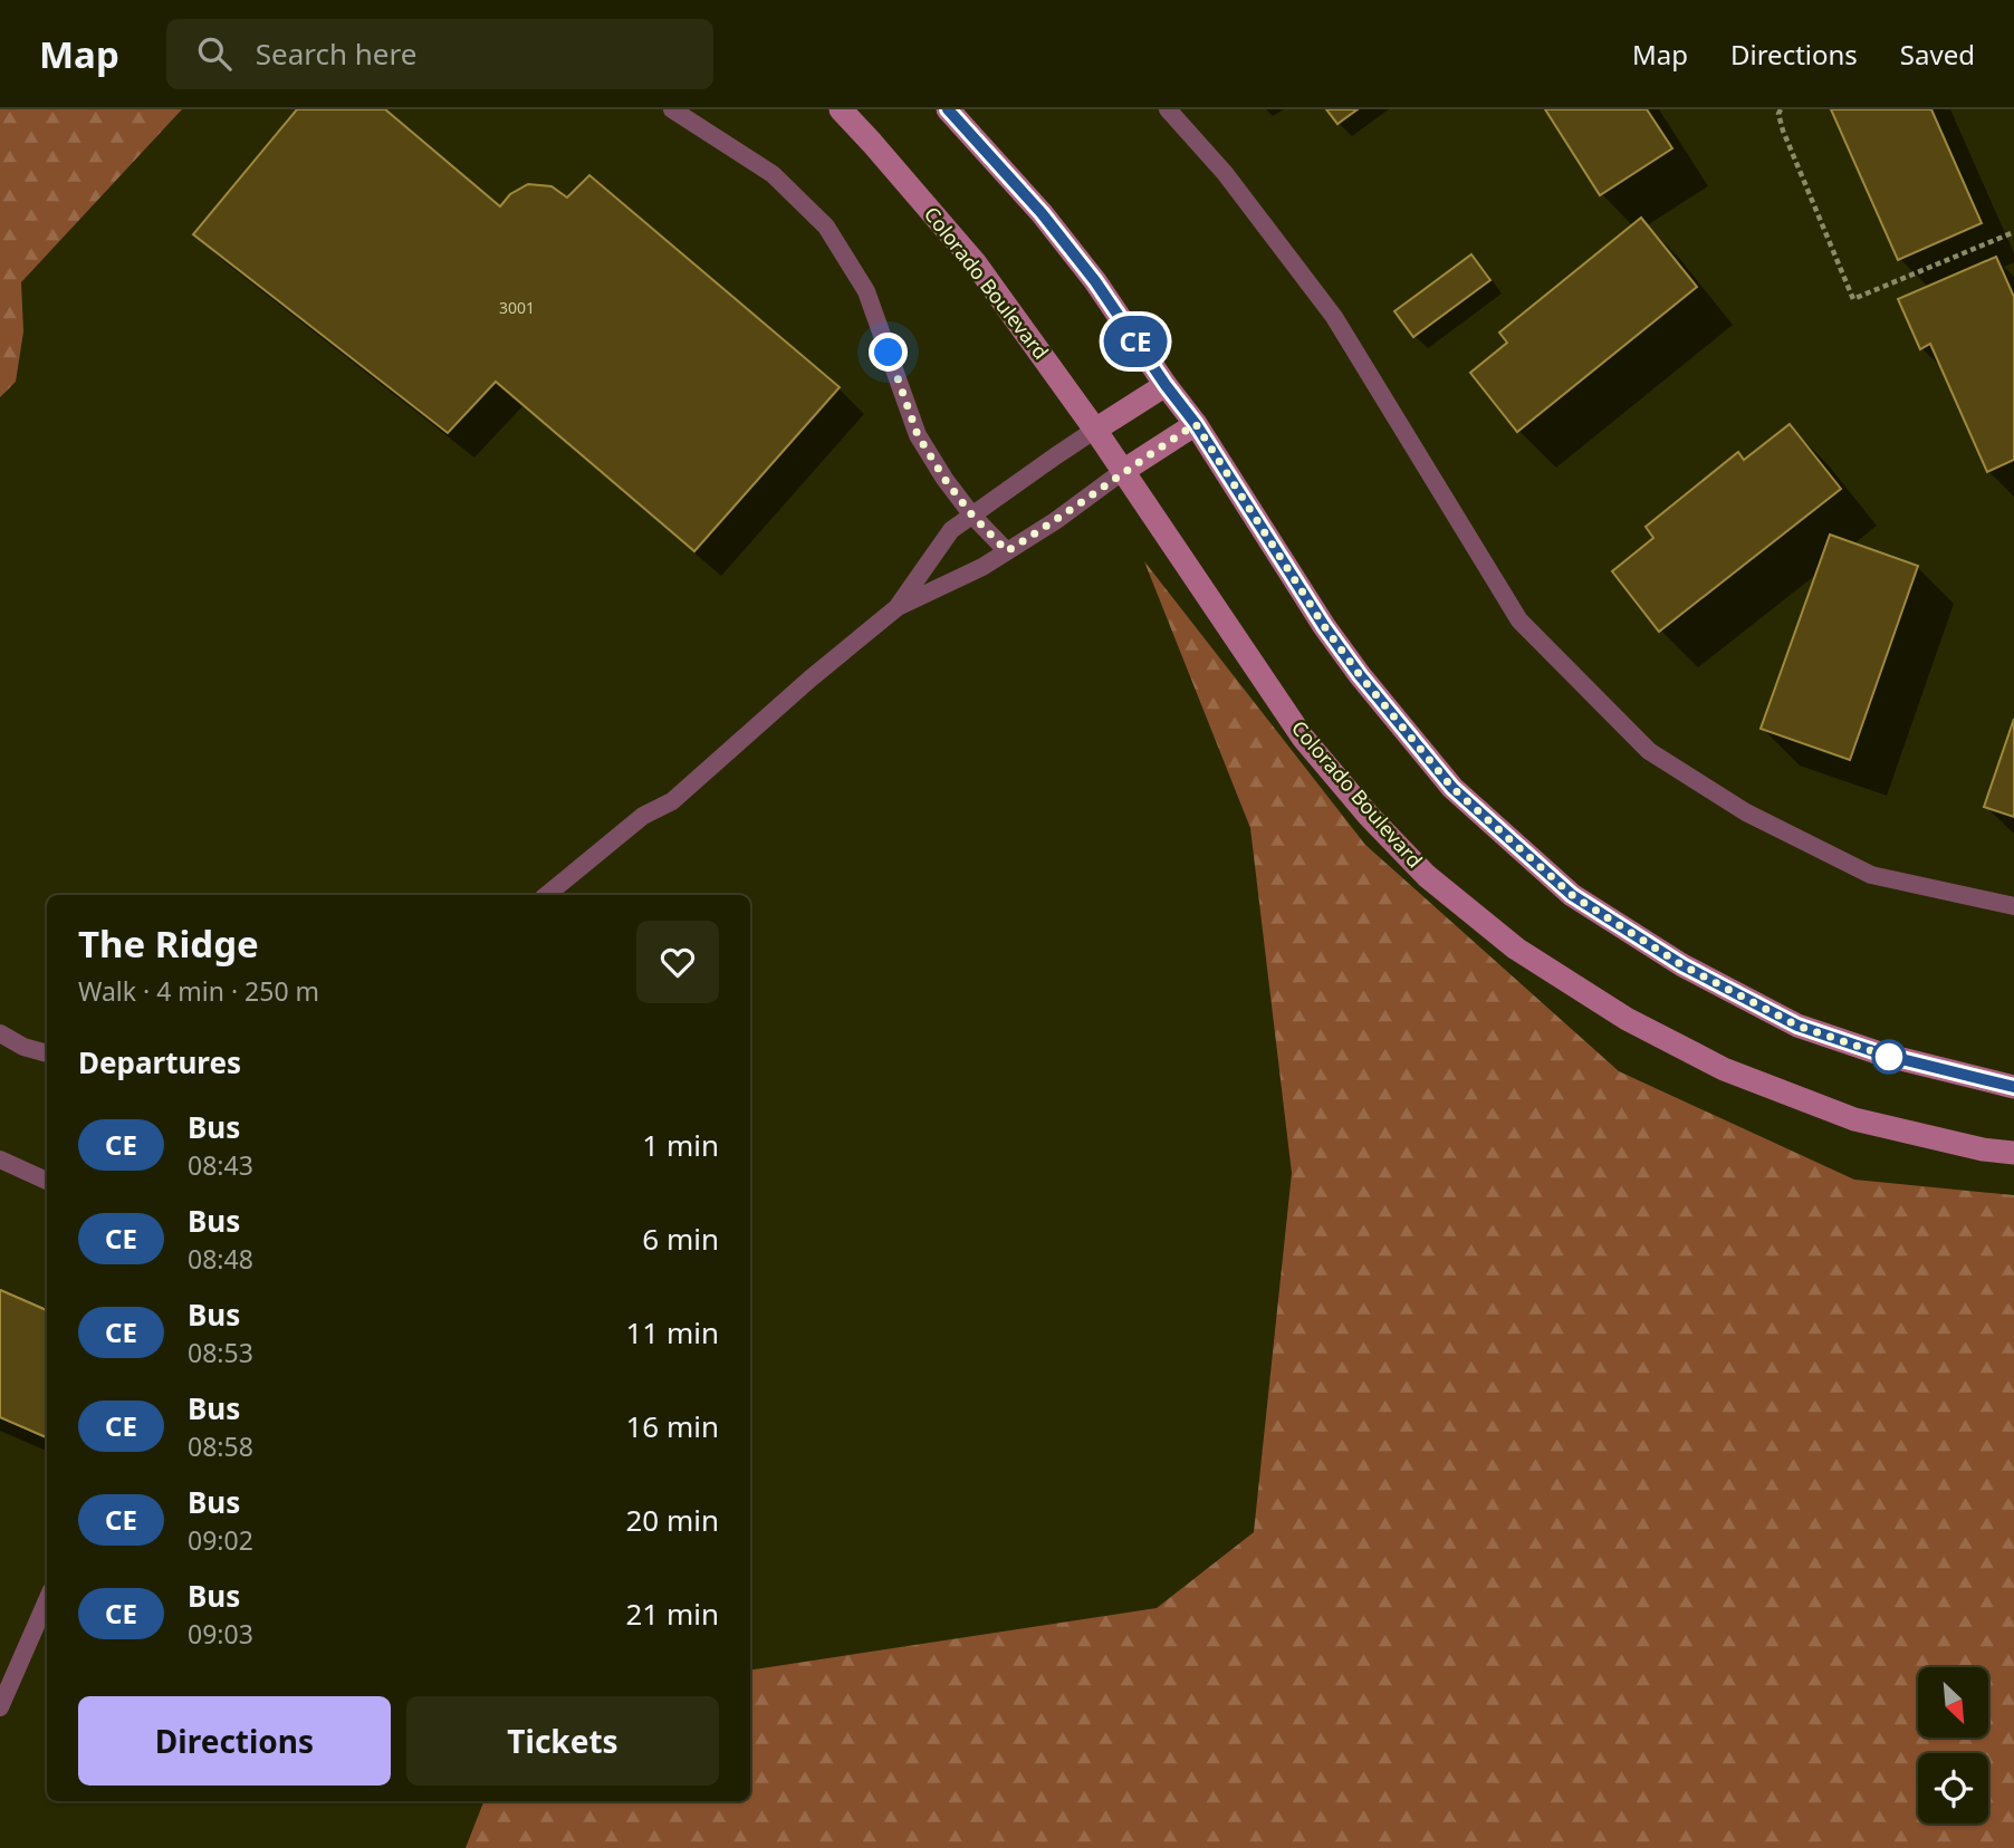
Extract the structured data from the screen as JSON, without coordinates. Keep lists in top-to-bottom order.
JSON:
{
  "streets": {
    "street": ["Colorado Boulevard"]
  },
  "lines": ["bus line CE"],
  "house_numbers": ["3001"],
  "north": "bottom right",
  "page": {
    "header": "Map",
    "search": "Search here",
    "nav": ["Map", "Directions", "Saved"],
    "on_map": "CE",
    "heading": [
      ["The Ridge", "Walk · 4 min · 250 m"],
      "Departures"
    ],
    "list": [
      {
        "mark": "CE",
        "name": "Bus",
        "note": "08:43",
        "value": "1 min"
      },
      {
        "mark": "CE",
        "name": "Bus",
        "note": "08:48",
        "value": "6 min"
      },
      {
        "mark": "CE",
        "name": "Bus",
        "note": "08:53",
        "value": "11 min"
      },
      {
        "mark": "CE",
        "name": "Bus",
        "note": "08:58",
        "value": "16 min"
      },
      {
        "mark": "CE",
        "name": "Bus",
        "note": "09:02",
        "value": "20 min"
      },
      {
        "mark": "CE",
        "name": "Bus",
        "note": "09:03",
        "value": "21 min"
      }
    ],
    "buttons": ["Directions", "Tickets"]
  }
}
